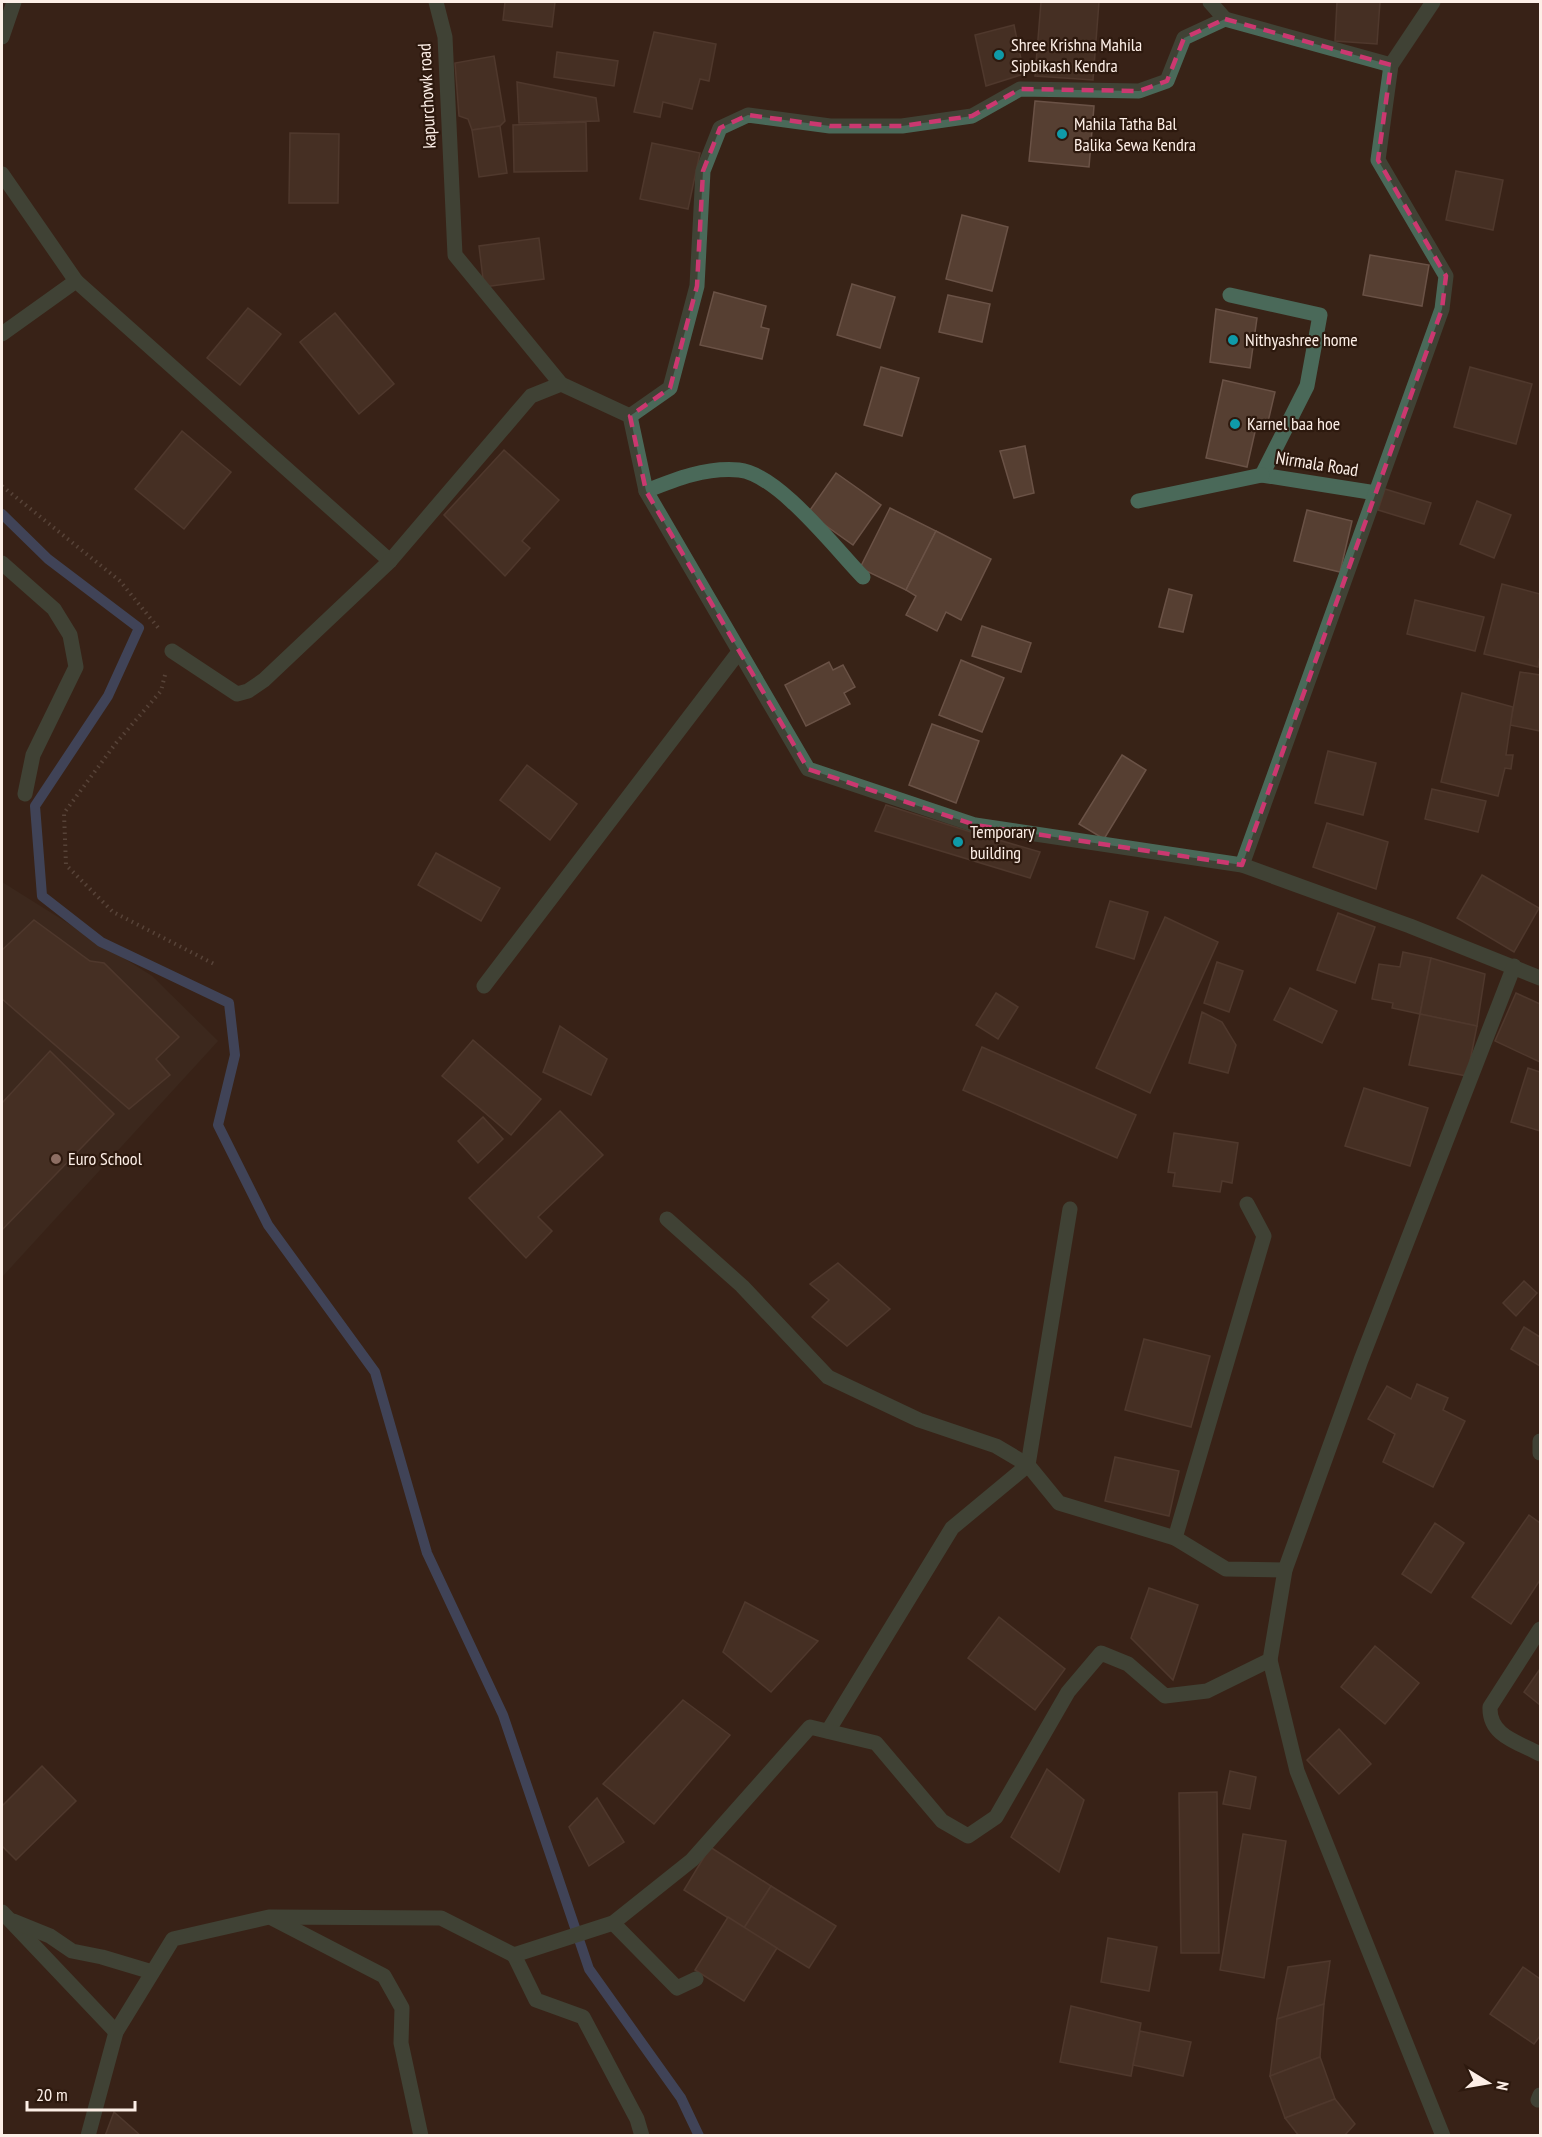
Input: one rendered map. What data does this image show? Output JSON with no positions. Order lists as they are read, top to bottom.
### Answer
{
  "streets": {
    "street": ["kapurchowk road", "Nirmala Road"]
  },
  "places": [
    "Shree Krishna Mahila Sipbikash Kendra",
    "Mahila Tatha Bal Balika Sewa Kendra",
    "Nithyashree home",
    "Karnel baa hoe",
    "Temporary building",
    "Euro School"
  ],
  "scale_bar": "20 m",
  "north": "right"
}
